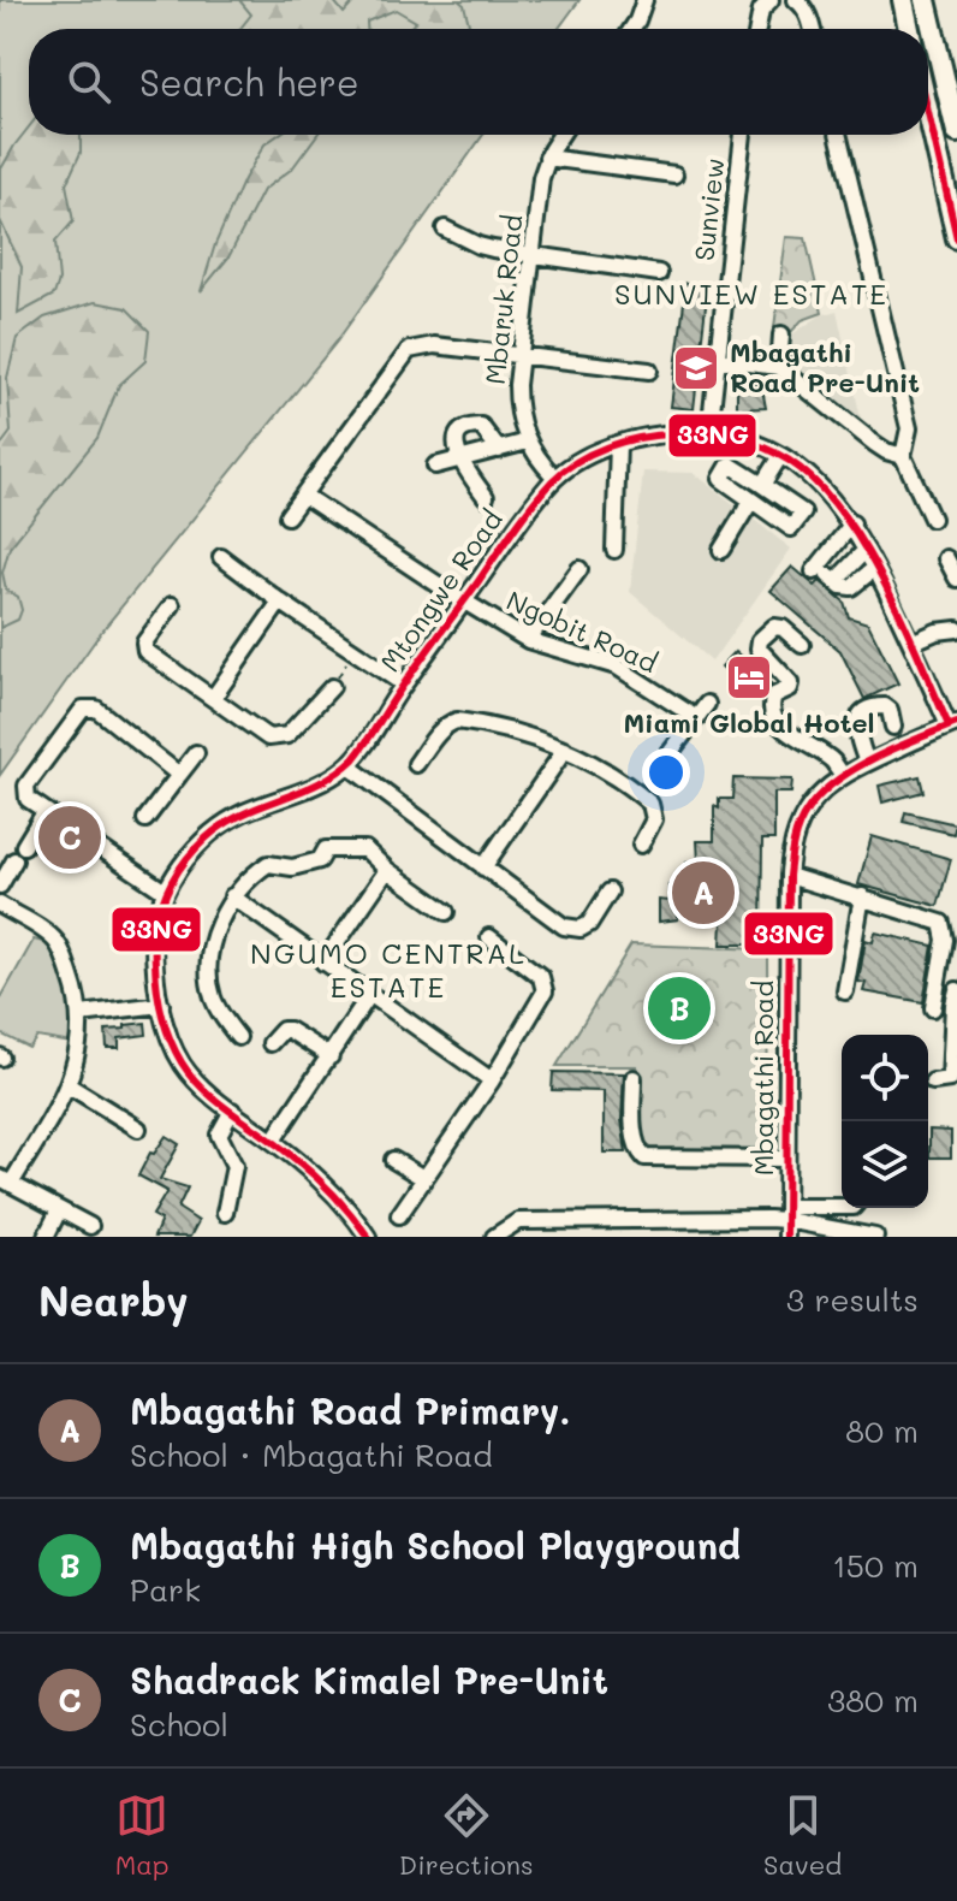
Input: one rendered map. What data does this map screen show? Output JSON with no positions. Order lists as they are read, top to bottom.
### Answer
{
  "streets": {
    "street": [
      "Sunview",
      "Mbaruk Road",
      "Mtongwe Road",
      "Ngobit Road",
      "Mbagathi Road"
    ]
  },
  "crossings": [
    ["Sunview", "Mtongwe Road"],
    ["Mbaruk Road", "Mtongwe Road"],
    ["Mtongwe Road", "Ngobit Road"],
    ["Mtongwe Road", "Mbagathi Road"]
  ],
  "districts": ["SUNVIEW ESTATE", "NGUMO CENTRAL ESTATE"],
  "places": {
    "school or university": ["Mbagathi Road Pre-Unit"],
    "hotel": ["Miami Global Hotel"]
  },
  "lines": ["transit line 33NG"],
  "page": {
    "search": "Search here",
    "pins": ["C", "A", "B"],
    "heading": ["Nearby", "3 results"],
    "list": [
      {
        "mark": "A",
        "name": "Mbagathi Road Primary.",
        "note": "School · Mbagathi Road",
        "value": "80 m"
      },
      {
        "mark": "B",
        "name": "Mbagathi High School Playground",
        "note": "Park",
        "value": "150 m"
      },
      {
        "mark": "C",
        "name": "Shadrack Kimalel Pre-Unit",
        "note": "School",
        "value": "380 m"
      }
    ],
    "nav": ["Map", "Directions", "Saved"]
  }
}
